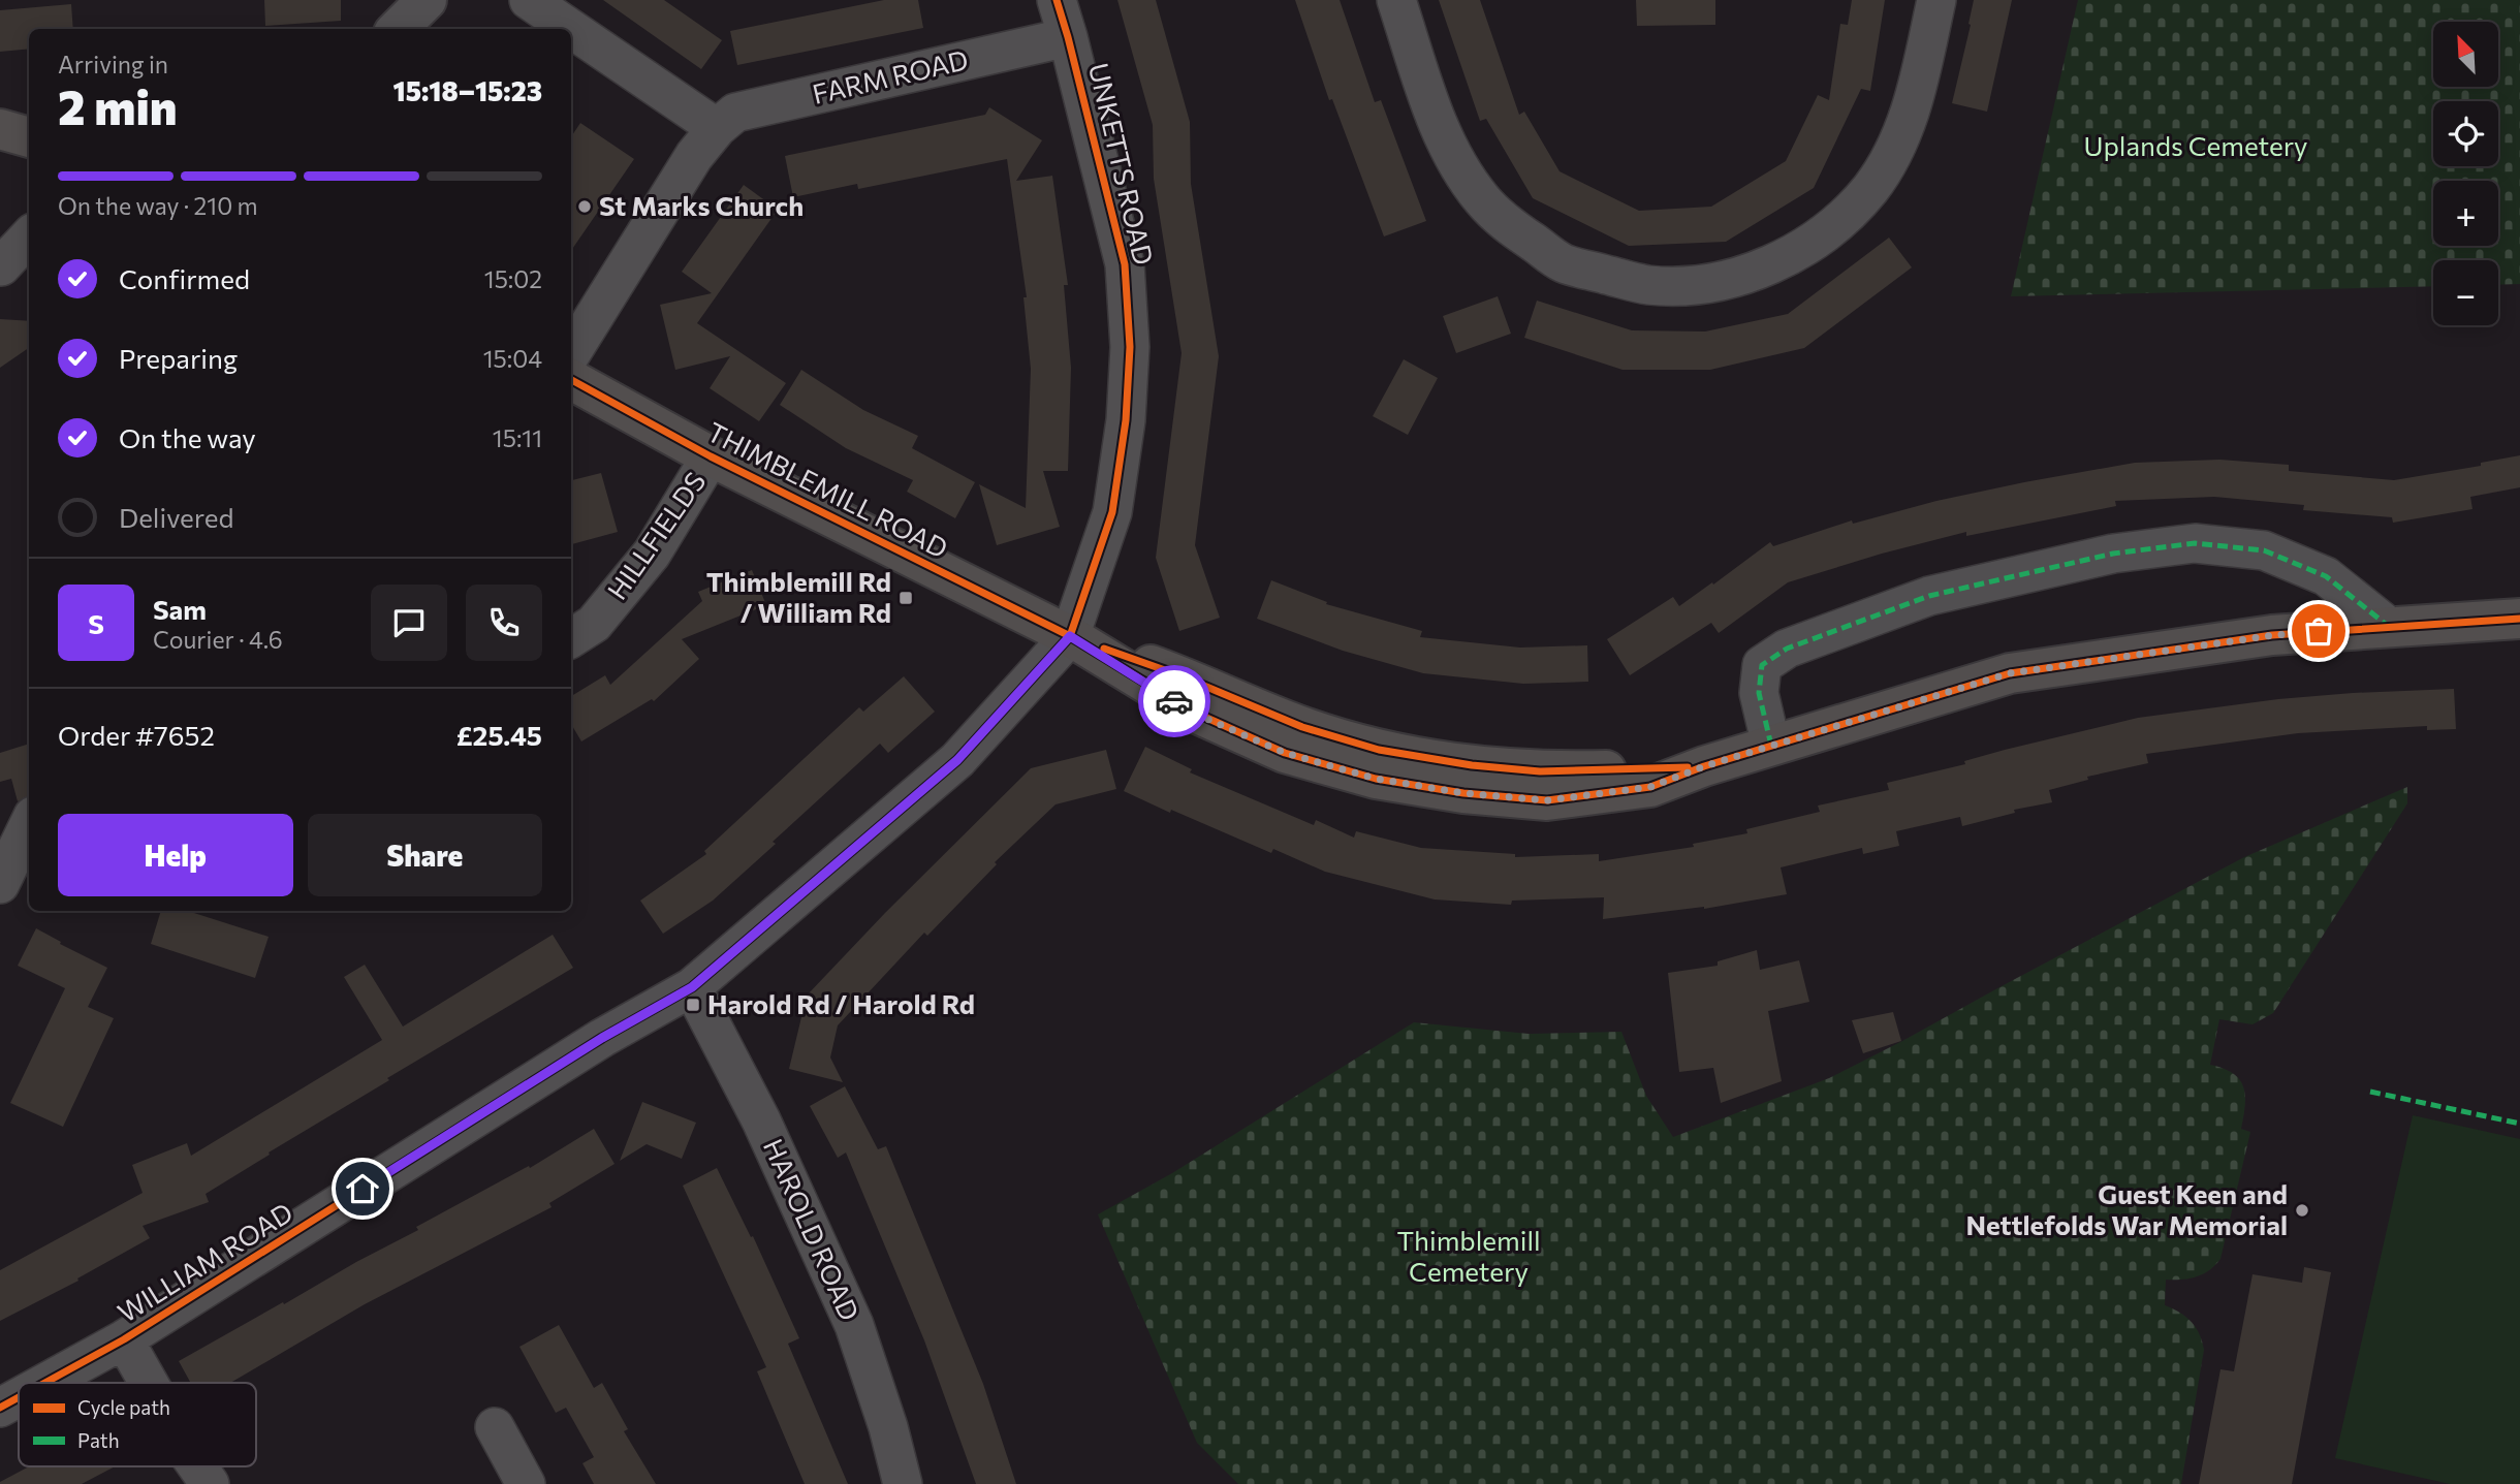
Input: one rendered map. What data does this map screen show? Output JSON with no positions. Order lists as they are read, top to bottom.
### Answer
{
  "streets": {
    "main road": ["THIMBLEMILL ROAD"],
    "street": [
      "FARM ROAD",
      "UNKETTS ROAD",
      "HILLFIELDS",
      "HAROLD ROAD",
      "WILLIAM ROAD"
    ]
  },
  "crossings": [
    ["FARM ROAD", "UNKETTS ROAD"],
    ["UNKETTS ROAD", "THIMBLEMILL ROAD"],
    ["UNKETTS ROAD", "WILLIAM ROAD"],
    ["THIMBLEMILL ROAD", "HILLFIELDS"],
    ["THIMBLEMILL ROAD", "WILLIAM ROAD"],
    ["HAROLD ROAD", "WILLIAM ROAD"]
  ],
  "parks": ["Uplands Cemetery", "Thimblemill Cemetery"],
  "places": {
    "other": ["St Marks Church", "Guest Keen and Nettlefolds War Memorial"],
    "transit": ["Thimblemill Rd / William Rd", "Harold Rd / Harold Rd"]
  },
  "legend": ["Cycle path", "Path"],
  "north": "top left",
  "page": {
    "map_buttons": ["+", "−"],
    "heading": ["2 min", "Arriving in", "15:18–15:23"],
    "panel": [
      "Sam",
      "Courier · 4.6",
      "Order #7652",
      "£25.45"
    ],
    "bar": "On the way · 210 m",
    "list": [
      ["Confirmed", "15:02"],
      ["Preparing", "15:04"],
      ["On the way", "15:11"],
      "Delivered"
    ],
    "round": "S",
    "buttons": ["Help", "Share"]
  }
}
